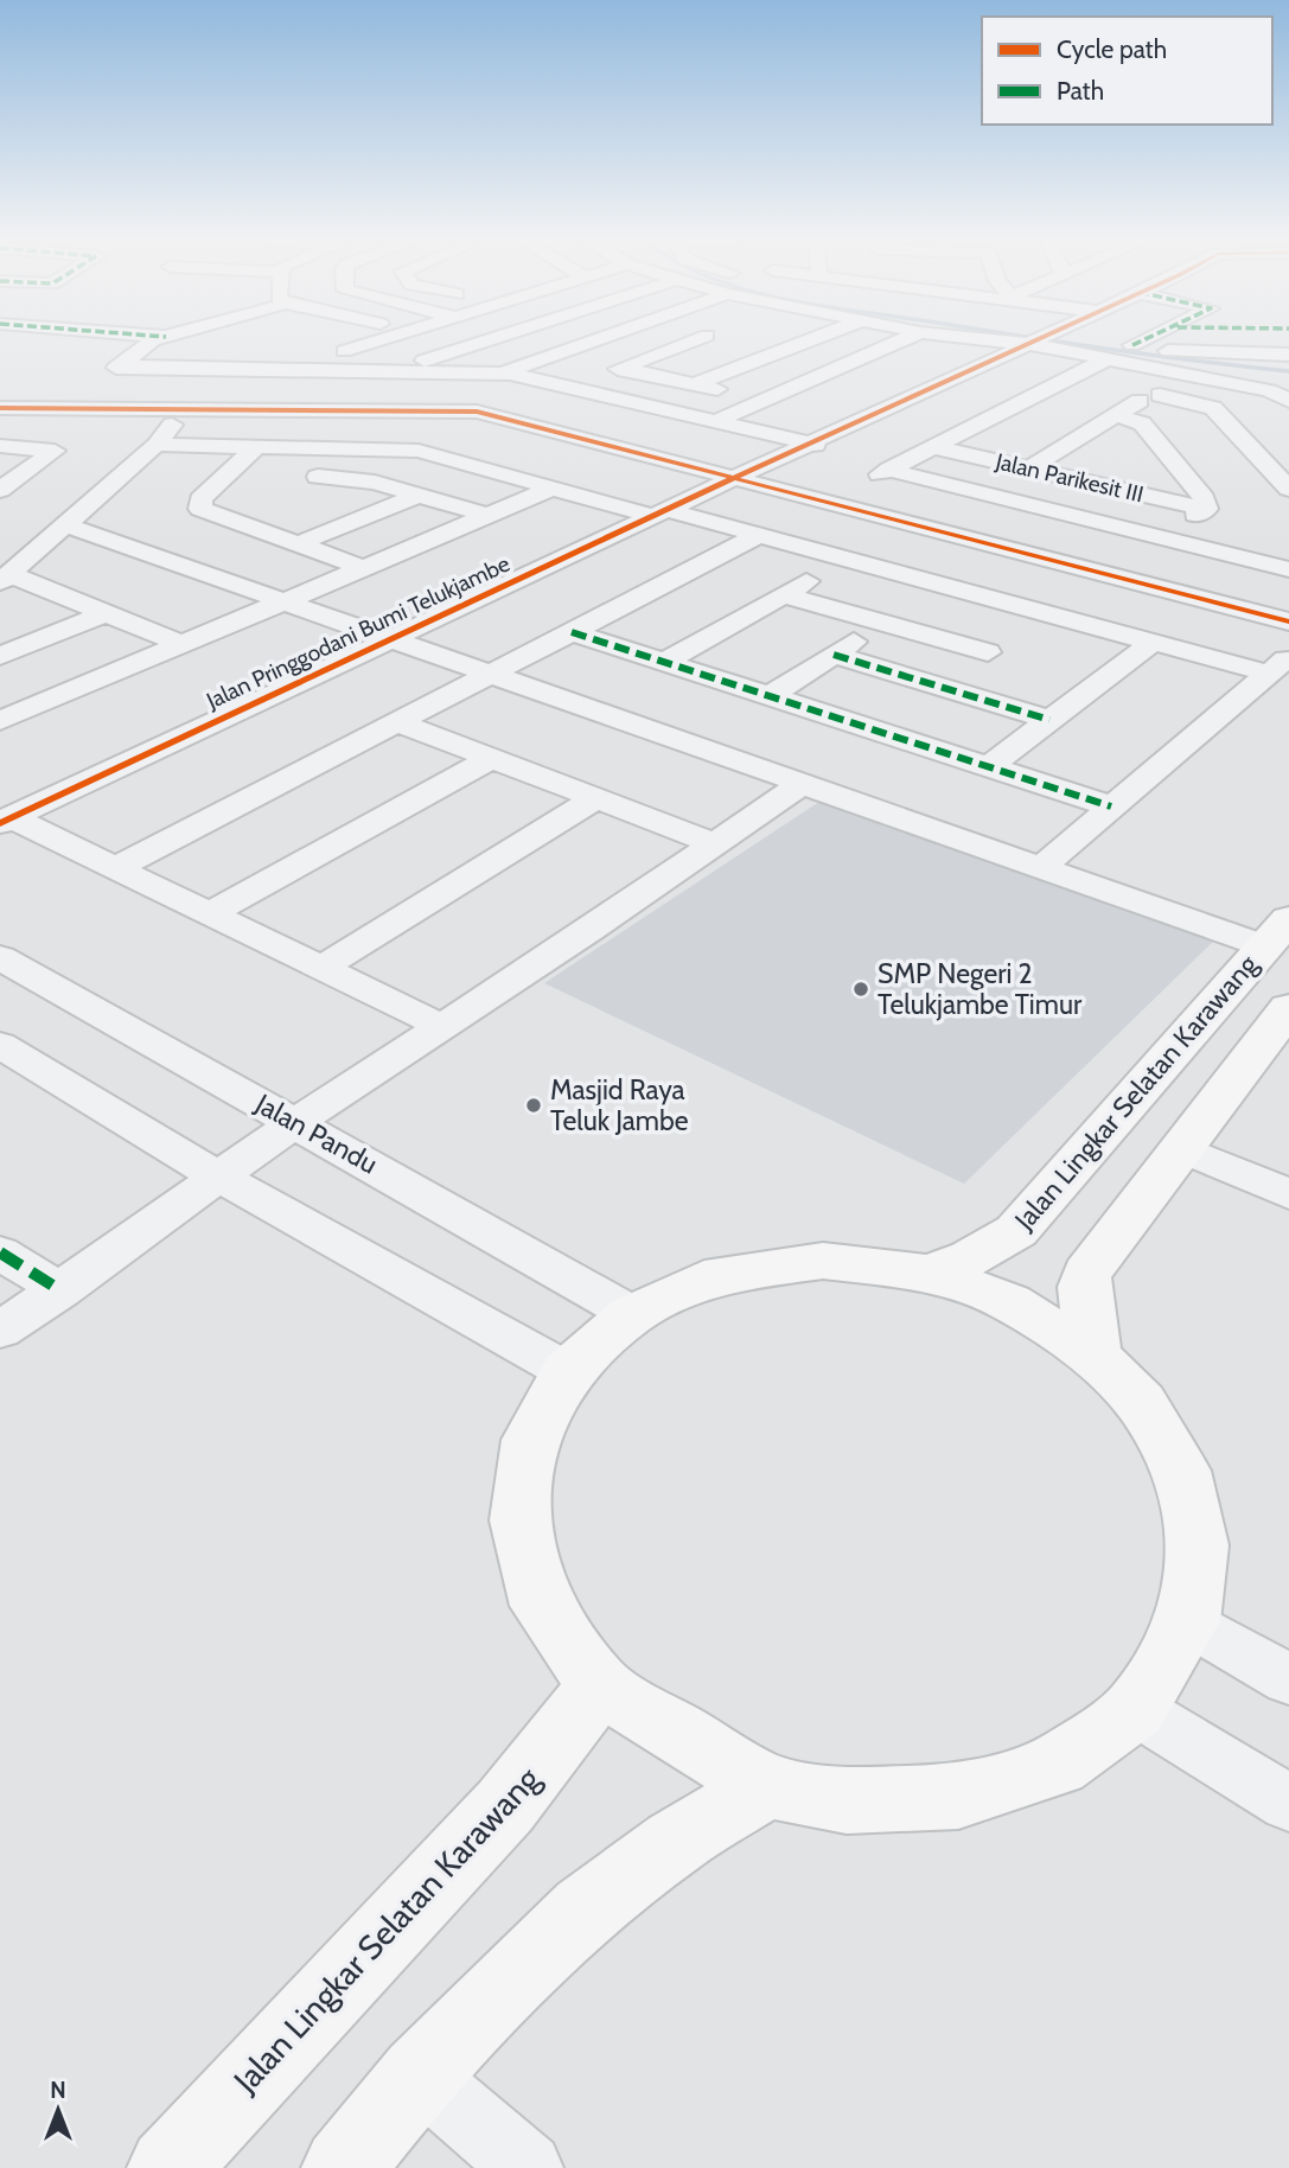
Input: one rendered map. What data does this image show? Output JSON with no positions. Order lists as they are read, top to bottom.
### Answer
{
  "streets": {
    "main road": ["Jalan Lingkar Selatan Karawang"],
    "street": ["Jalan Parikesit III", "Jalan Pringgodani Bumi Telukjambe", "Jalan Pandu"]
  },
  "places": ["SMP Negeri 2 Telukjambe Timur", "Masjid Raya Teluk Jambe"],
  "legend": ["Cycle path", "Path"],
  "north": "top"
}
